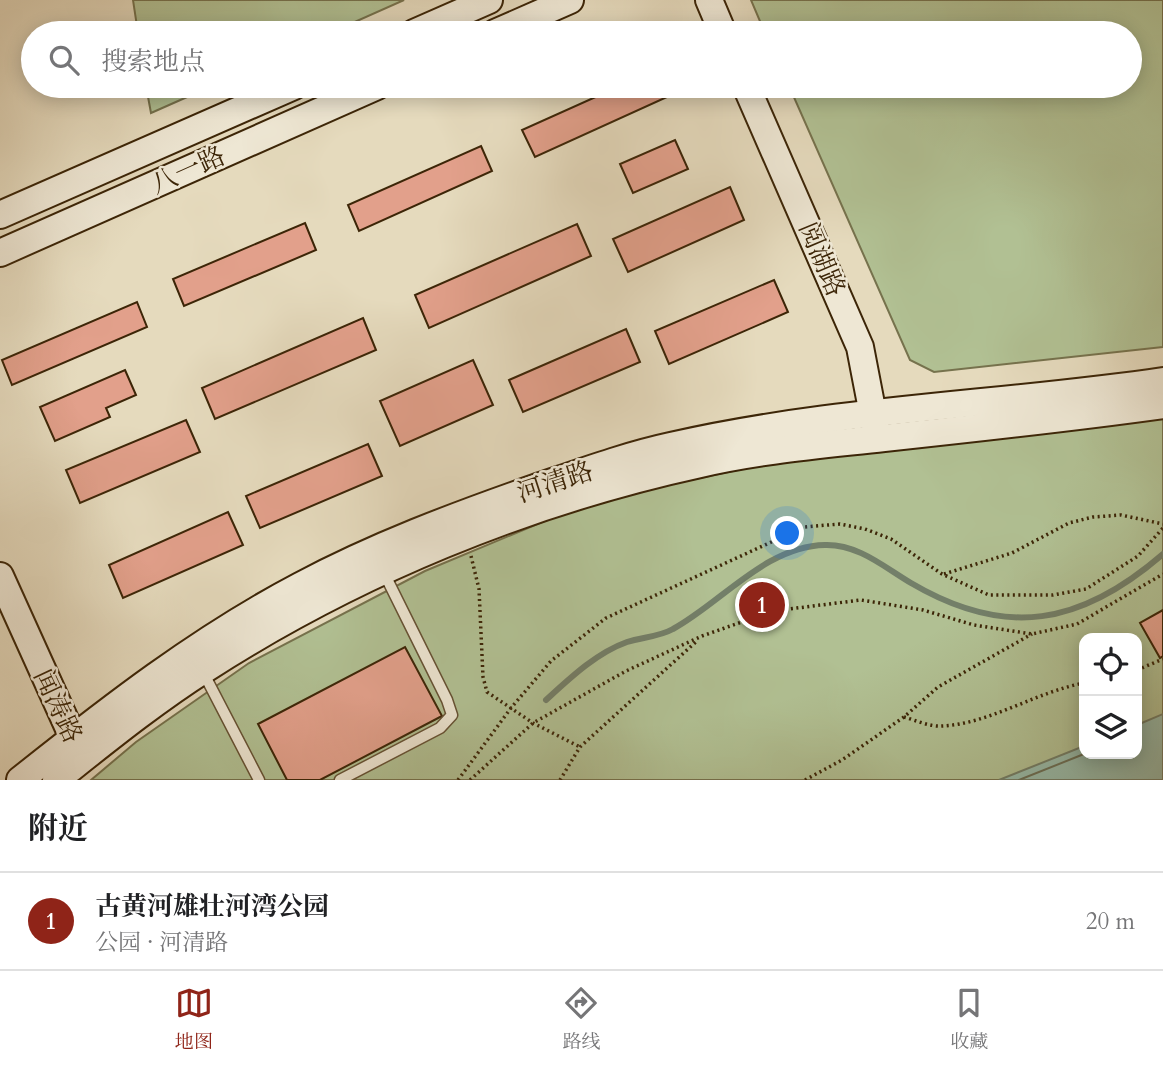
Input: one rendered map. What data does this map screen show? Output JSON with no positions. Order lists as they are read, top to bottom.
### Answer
{
  "streets": {
    "street": [
      "八一路",
      "阅湖路",
      "河清路",
      "闻涛路"
    ]
  },
  "crossings": [
    ["阅湖路", "河清路"],
    ["河清路", "闻涛路"]
  ],
  "page": {
    "search": "搜索地点",
    "pins": "1",
    "heading": "附近",
    "list": [
      {
        "mark": "1",
        "name": "古黄河雄壮河湾公园",
        "note": "公园 · 河清路",
        "value": "20 m"
      }
    ],
    "nav": ["地图", "路线", "收藏"]
  }
}
